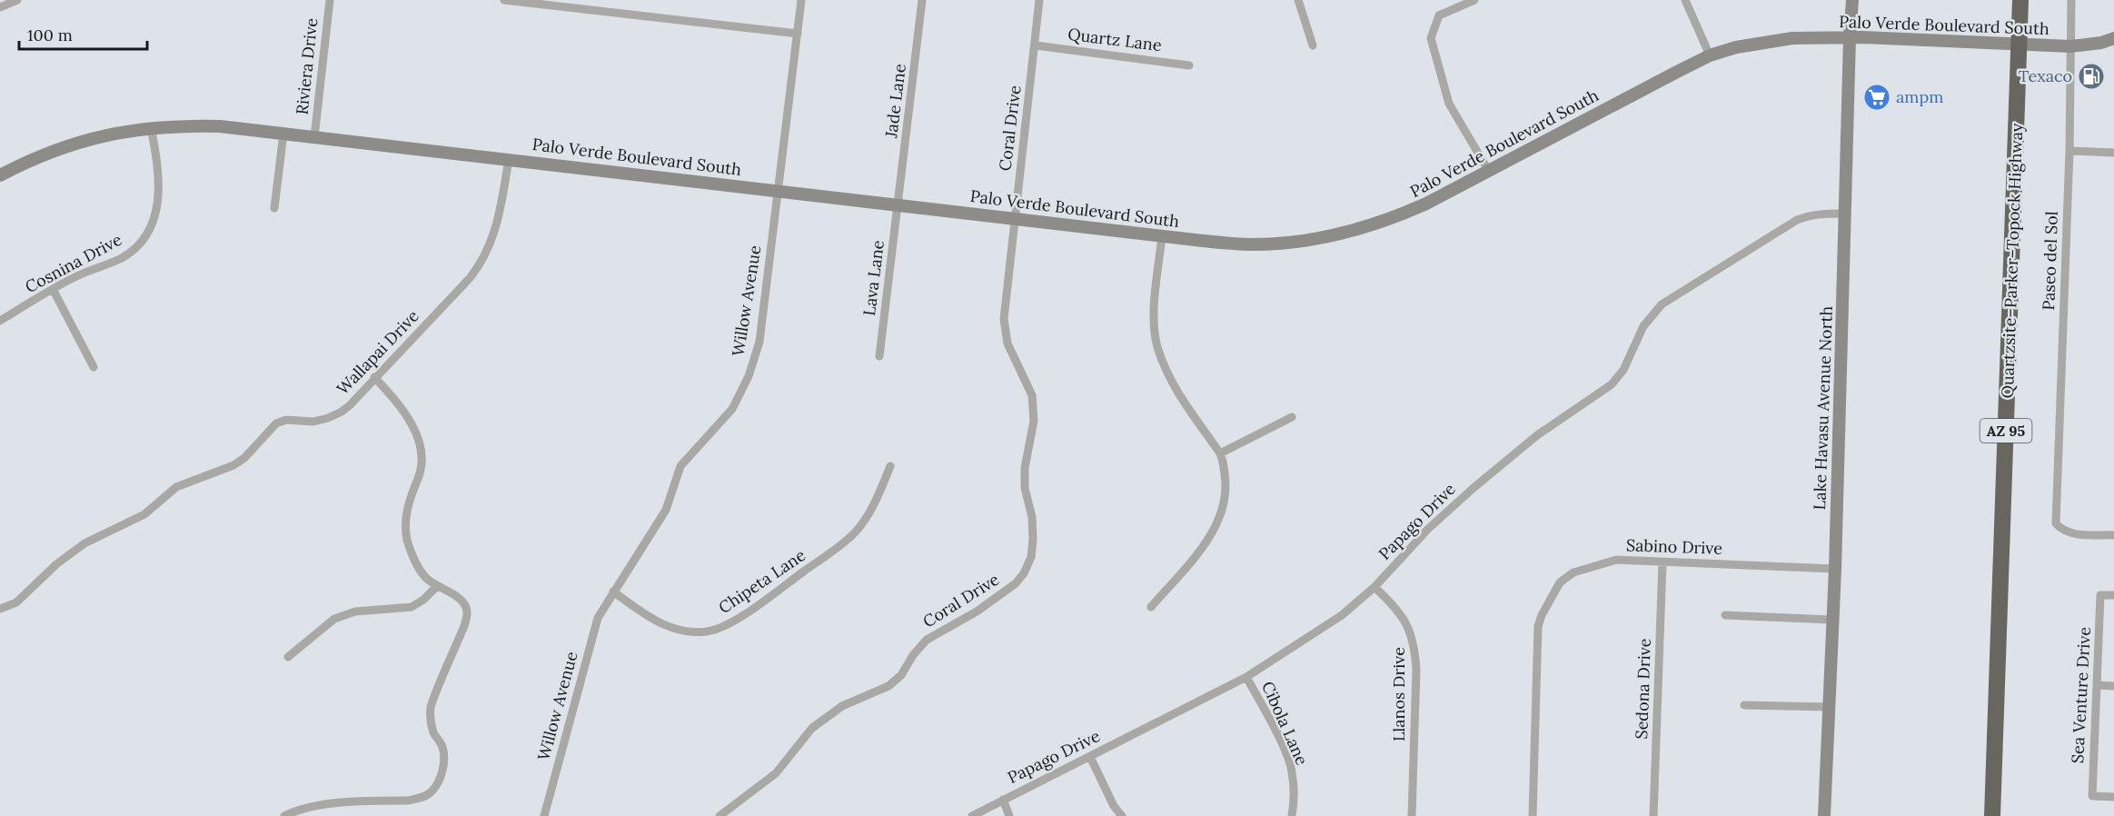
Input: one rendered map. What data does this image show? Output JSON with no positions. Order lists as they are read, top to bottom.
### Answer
{
  "streets": {
    "highway": ["Quartzsite–Parker–Topock Highway", "AZ 95"],
    "main road": ["Palo Verde Boulevard South", "Lake Havasu Avenue North"],
    "street": [
      "Quartz Lane",
      "Riviera Drive",
      "Jade Lane",
      "Coral Drive",
      "Paseo del Sol",
      "Cosnina Drive",
      "Lava Lane",
      "Willow Avenue",
      "Wallapai Drive",
      "Papago Drive",
      "Sabino Drive",
      "Chipeta Lane",
      "Sedona Drive",
      "Llanos Drive",
      "Sea Venture Drive",
      "Cibola Lane"
    ]
  },
  "crossings": [
    ["Palo Verde Boulevard South", "Riviera Drive"],
    ["Palo Verde Boulevard South", "Jade Lane"],
    ["Palo Verde Boulevard South", "Coral Drive"],
    ["Palo Verde Boulevard South", "Quartzsite–Parker–Topock Highway"],
    ["Palo Verde Boulevard South", "Paseo del Sol"],
    ["Palo Verde Boulevard South", "Cosnina Drive"],
    ["Palo Verde Boulevard South", "Lava Lane"],
    ["Palo Verde Boulevard South", "Willow Avenue"],
    ["Palo Verde Boulevard South", "Wallapai Drive"],
    ["Palo Verde Boulevard South", "Lake Havasu Avenue North"],
    ["Quartz Lane", "Coral Drive"],
    ["Jade Lane", "Lava Lane"],
    ["Willow Avenue", "Chipeta Lane"],
    ["Lake Havasu Avenue North", "Papago Drive"],
    ["Lake Havasu Avenue North", "Sabino Drive"],
    ["Papago Drive", "Llanos Drive"],
    ["Papago Drive", "Cibola Lane"],
    ["Sabino Drive", "Sedona Drive"]
  ],
  "places": {
    "fuel station": ["Texaco"],
    "supermarket": ["ampm"]
  },
  "scale_bar": "100 m"
}
